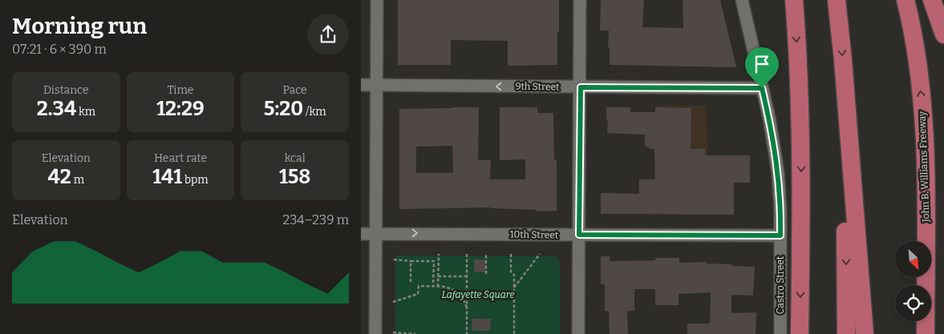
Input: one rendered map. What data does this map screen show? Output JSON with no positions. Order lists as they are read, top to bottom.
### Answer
{
  "streets": {
    "highway": ["John B. Williams Freeway"],
    "street": ["9th Street", "10th Street", "Castro Street"]
  },
  "crossings": [
    ["9th Street", "Castro Street"],
    ["10th Street", "Castro Street"]
  ],
  "one_way": ["9th Street", "10th Street"],
  "parks": ["Lafayette Square"],
  "north": "bottom right",
  "page": {
    "heading": ["Morning run", "07:21 · 6 × 390 m"],
    "stats": [
      ["Distance", "2.34 km"],
      ["Time", "12:29"],
      ["Pace", "5:20 /km"],
      ["Elevation", "42 m"],
      ["Heart rate", "141 bpm"],
      ["kcal", "158"]
    ],
    "chart": ["Elevation", "234–239 m"]
  }
}
